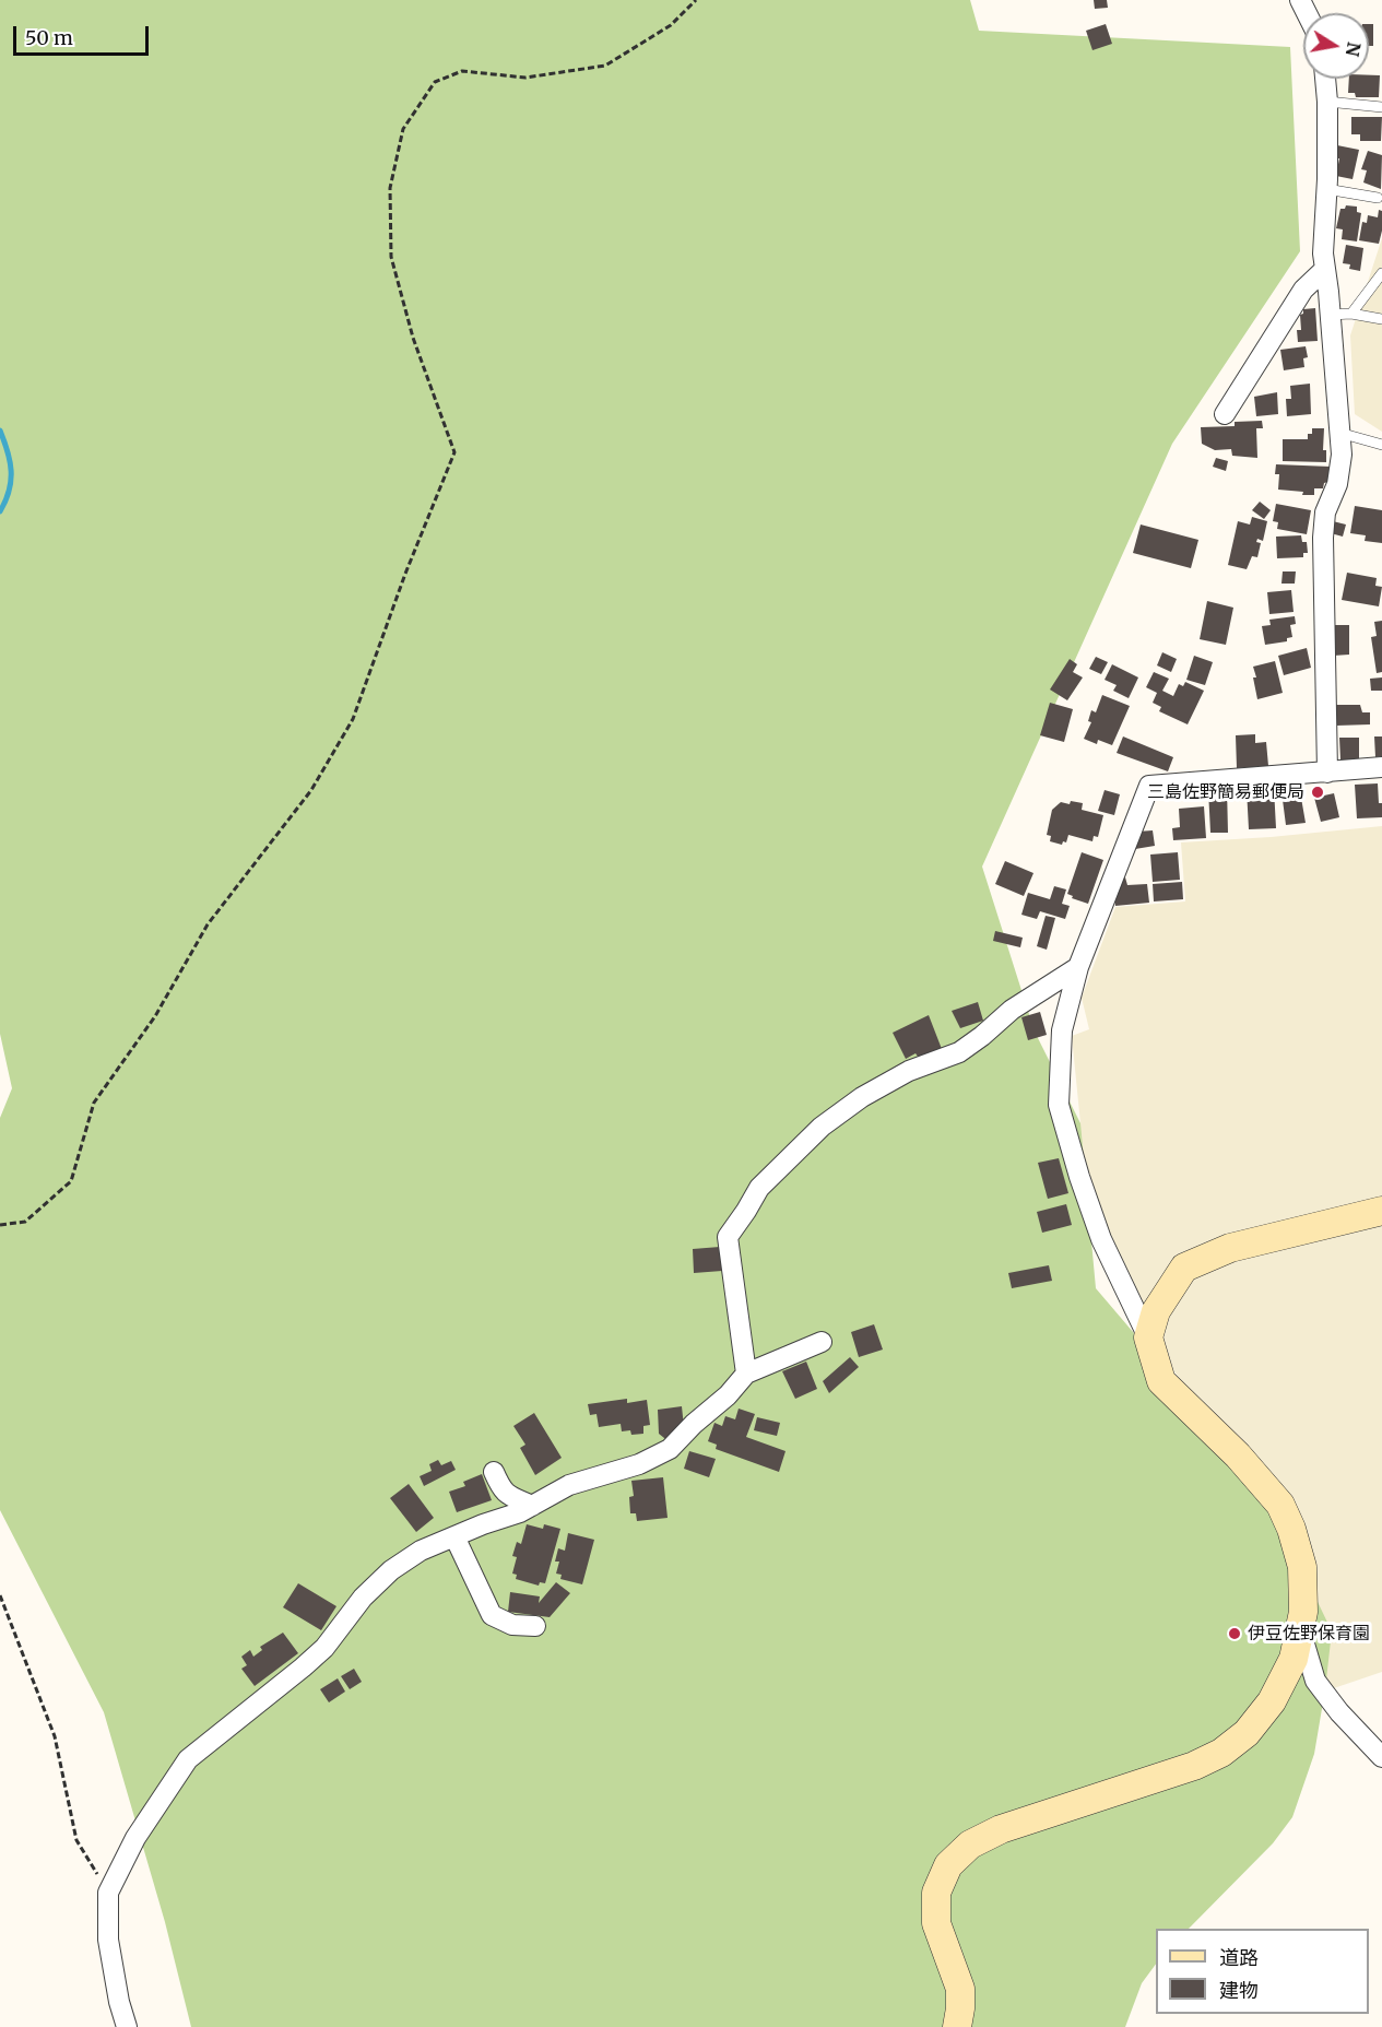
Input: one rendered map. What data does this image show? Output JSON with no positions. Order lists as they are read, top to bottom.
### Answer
{
  "places": ["三島佐野簡易郵便局", "伊豆佐野保育園"],
  "legend": ["道路", "建物"],
  "scale_bar": "50 m",
  "north": "right"
}
